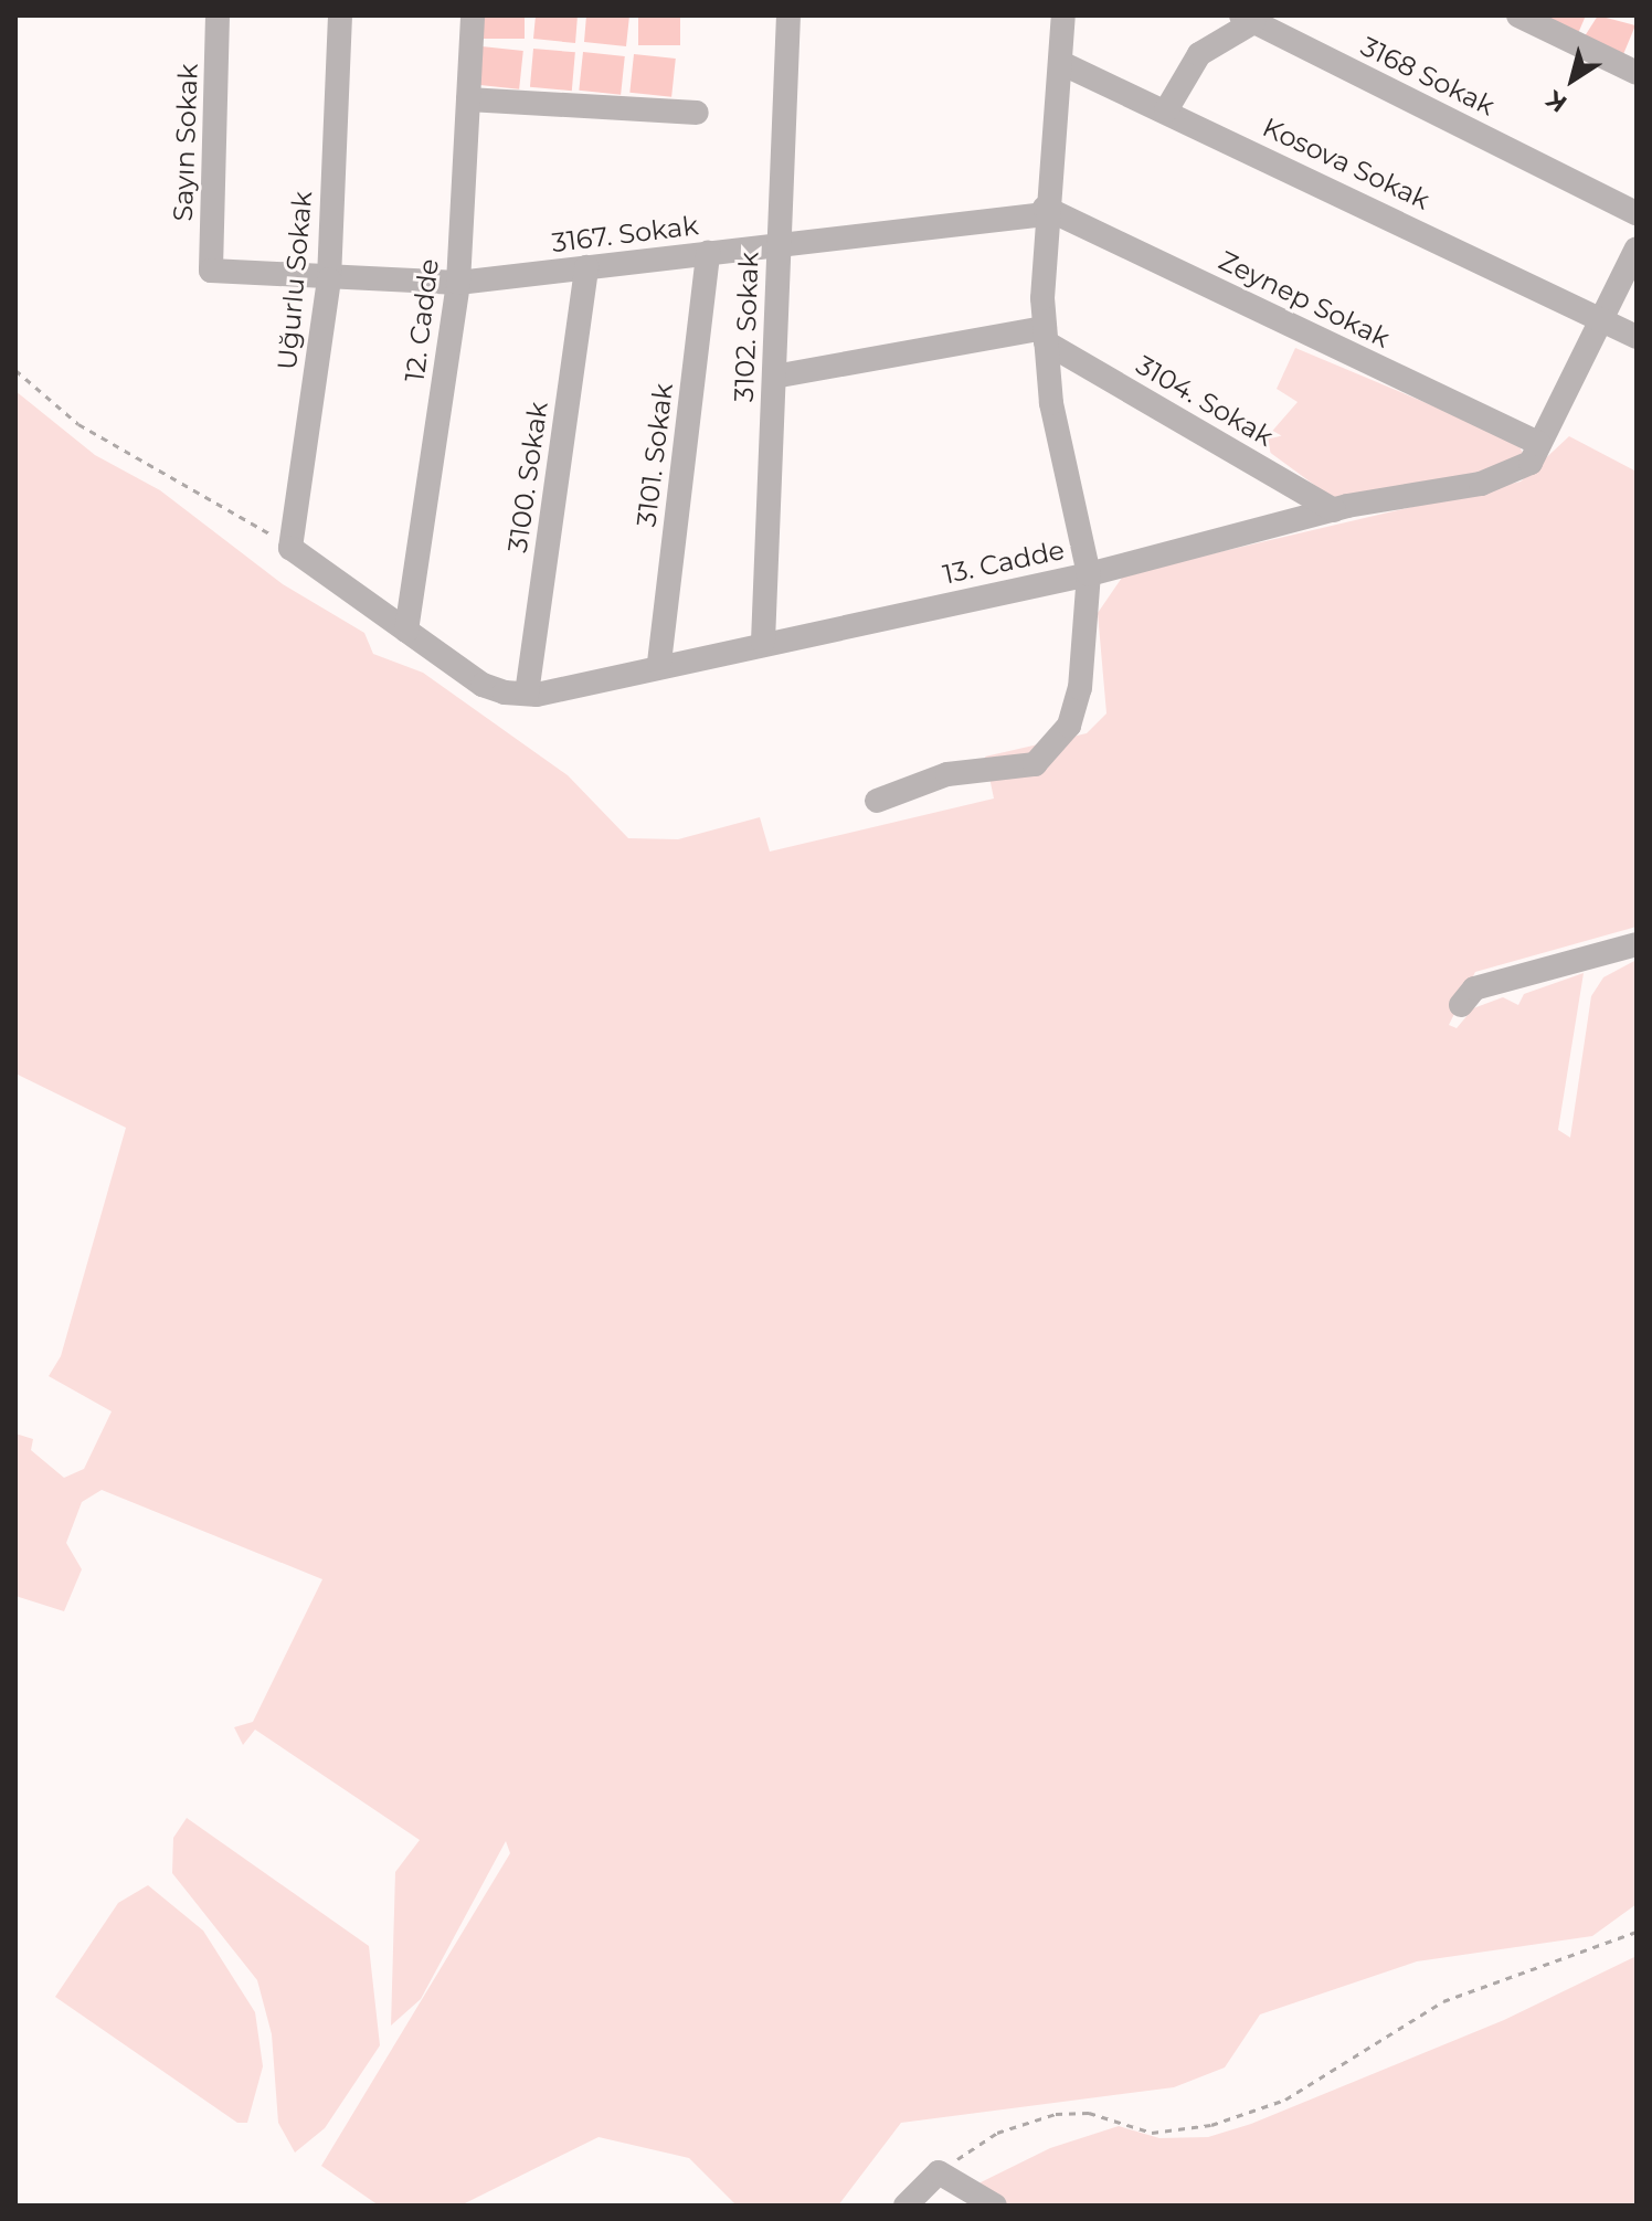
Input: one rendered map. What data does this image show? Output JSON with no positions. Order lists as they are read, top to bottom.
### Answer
{
  "streets": {
    "street": [
      "3168 Sokak",
      "Sayın Sokak",
      "Kosova Sokak",
      "3167. Sokak",
      "Uğurlu Sokak",
      "Zeynep Sokak",
      "12. Cadde",
      "3102. Sokak",
      "3104. Sokak",
      "3101. Sokak",
      "3100. Sokak",
      "13. Cadde"
    ]
  },
  "crossings": [
    ["Sayın Sokak", "3167. Sokak"],
    ["Kosova Sokak", "13. Cadde"],
    ["3167. Sokak", "Uğurlu Sokak"],
    ["3167. Sokak", "Zeynep Sokak"],
    ["3167. Sokak", "12. Cadde"],
    ["3167. Sokak", "3102. Sokak"],
    ["3167. Sokak", "3101. Sokak"],
    ["3167. Sokak", "3100. Sokak"],
    ["Uğurlu Sokak", "13. Cadde"],
    ["Zeynep Sokak", "13. Cadde"],
    ["12. Cadde", "13. Cadde"],
    ["3102. Sokak", "13. Cadde"],
    ["3104. Sokak", "13. Cadde"],
    ["3101. Sokak", "13. Cadde"],
    ["3100. Sokak", "13. Cadde"]
  ],
  "north": "bottom left"
}
